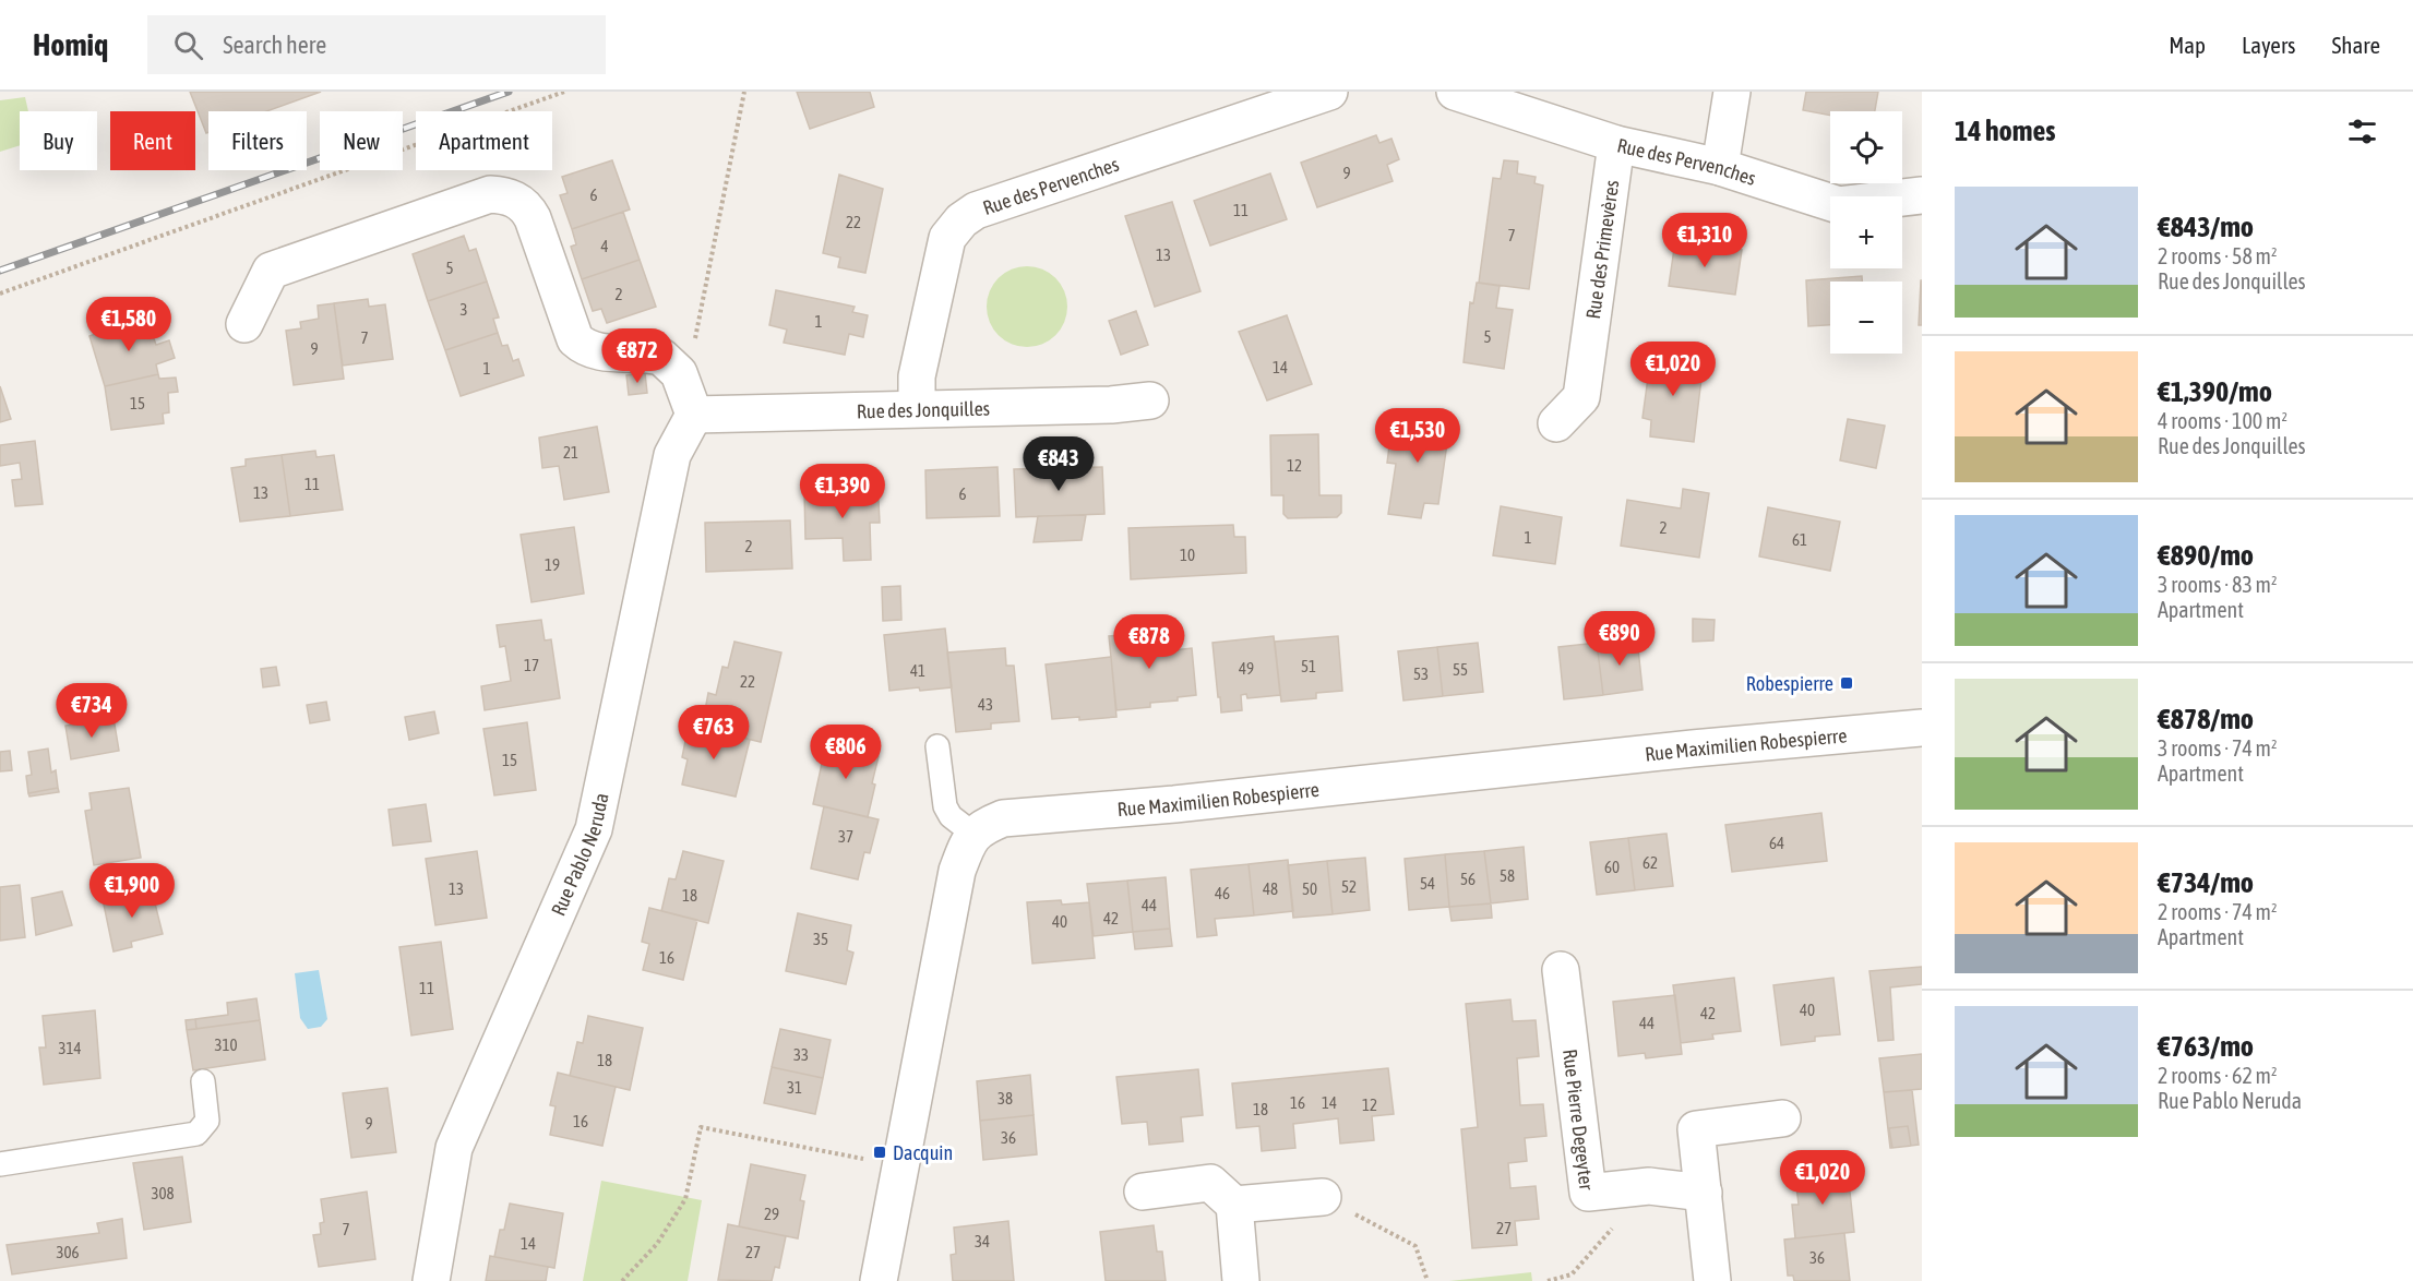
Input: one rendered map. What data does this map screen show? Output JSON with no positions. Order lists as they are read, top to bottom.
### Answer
{
  "streets": {
    "street": [
      "Rue des Pervenches",
      "Rue des Primevères",
      "Rue des Jonquilles",
      "Rue Maximilien Robespierre",
      "Rue Pablo Neruda",
      "Rue Pierre Degeyter"
    ]
  },
  "crossings": [
    ["Rue des Pervenches", "Rue des Primevères"],
    ["Rue des Pervenches", "Rue des Jonquilles"],
    ["Rue des Jonquilles", "Rue Pablo Neruda"]
  ],
  "places": {
    "transit": ["Robespierre", "Dacquin"]
  },
  "house_numbers": [
    "9",
    "6",
    "11",
    "22",
    "7",
    "4",
    "13",
    "5",
    "2",
    "3",
    "1",
    "5",
    "7",
    "9",
    "14",
    "1",
    "15",
    "21",
    "12",
    "11",
    "13",
    "6",
    "2",
    "1",
    "61",
    "2",
    "10",
    "19",
    "17",
    "51",
    "49",
    "55",
    "41",
    "53",
    "22",
    "43",
    "15",
    "37",
    "64",
    "62",
    "60",
    "58",
    "56",
    "54",
    "52",
    "13",
    "48",
    "50",
    "46",
    "18",
    "44",
    "42",
    "40",
    "35",
    "16",
    "11",
    "40",
    "42",
    "44",
    "310",
    "314",
    "33",
    "18",
    "31",
    "38",
    "16",
    "14",
    "12",
    "18",
    "16",
    "9",
    "36",
    "308",
    "29",
    "27",
    "7",
    "34",
    "14",
    "306",
    "27",
    "36"
  ],
  "page": {
    "header": "Homiq",
    "search": "Search here",
    "nav": ["Map", "Layers", "Share"],
    "heading": "14 homes",
    "map_buttons": ["+", "−"],
    "chip": [
      "Buy",
      "Rent",
      "Filters",
      "New",
      "Apartment"
    ],
    "list": [
      {
        "name": "€843/mo",
        "note": "2 rooms · 58 m² · Rue des Jonquilles"
      },
      {
        "name": "€1,390/mo",
        "note": "4 rooms · 100 m² · Rue des Jonquilles"
      },
      {
        "name": "€890/mo",
        "note": "3 rooms · 83 m² · Apartment"
      },
      {
        "name": "€878/mo",
        "note": "3 rooms · 74 m² · Apartment"
      },
      {
        "name": "€734/mo",
        "note": "2 rooms · 74 m² · Apartment"
      },
      {
        "name": "€763/mo",
        "note": "2 rooms · 62 m² · Rue Pablo Neruda"
      }
    ],
    "price": [
      "€1,310",
      "€1,580",
      "€872",
      "€1,020",
      "€1,530",
      "€843",
      "€1,390",
      "€890",
      "€878",
      "€734",
      "€763",
      "€806",
      "€1,900",
      "€1,020"
    ]
  }
}
